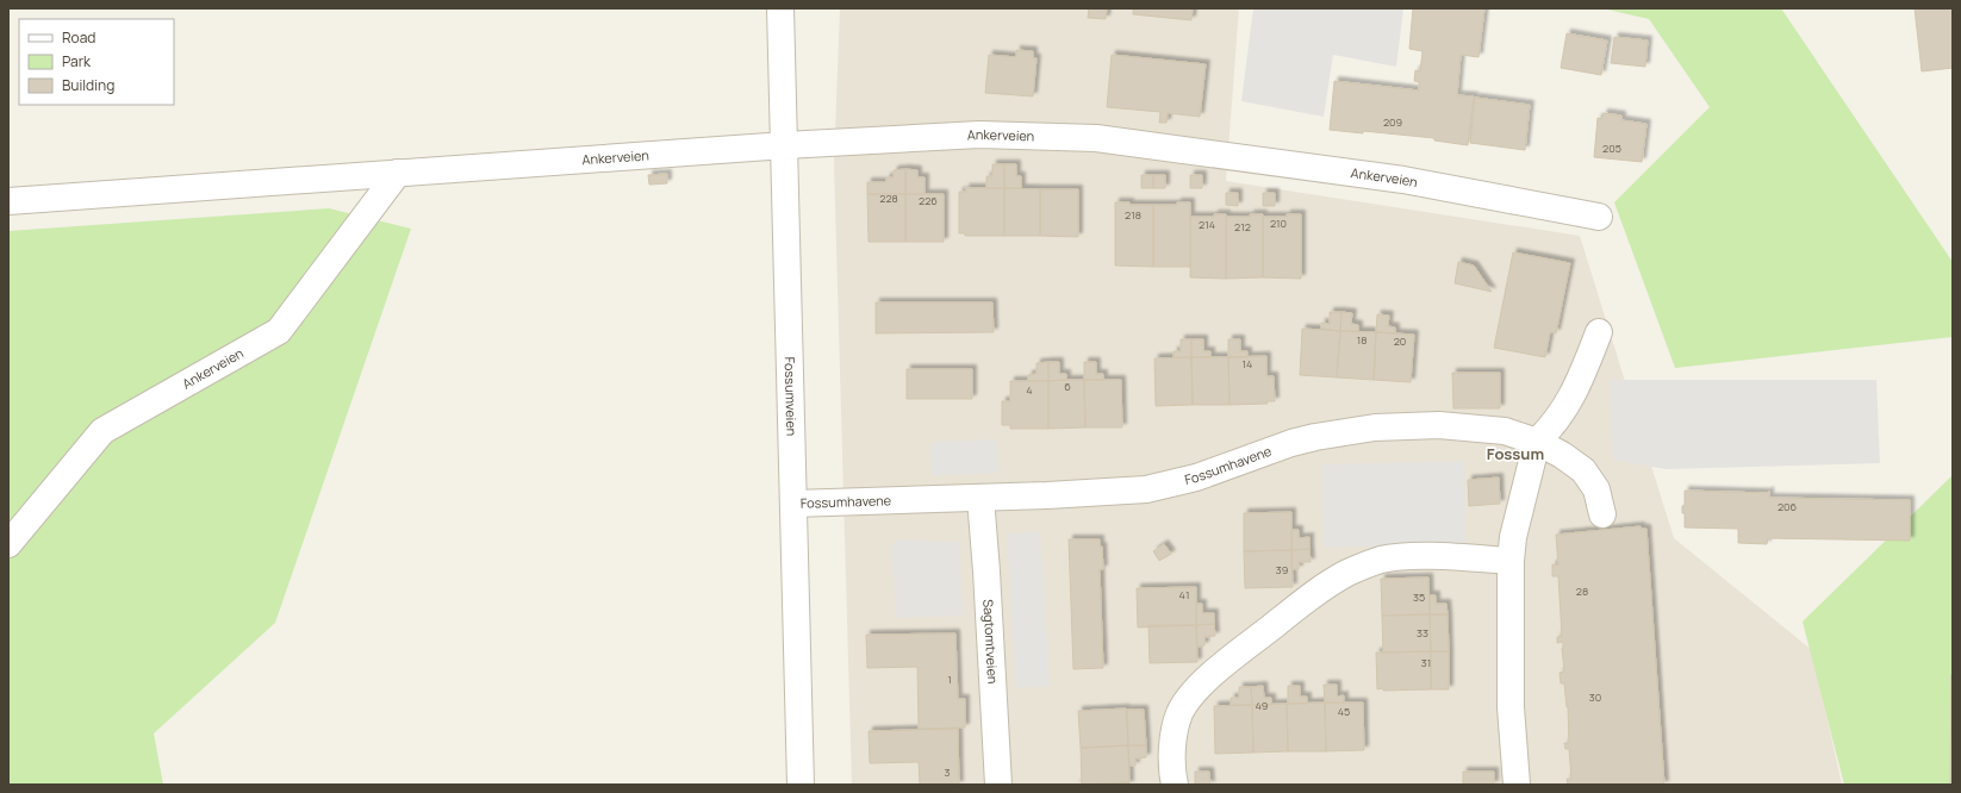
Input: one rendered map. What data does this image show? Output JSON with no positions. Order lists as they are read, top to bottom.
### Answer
{
  "streets": {
    "street": [
      "Ankerveien",
      "Fossumveien",
      "Fossumhavene",
      "Sagtomtveien"
    ]
  },
  "crossings": [
    ["Ankerveien", "Fossumveien"],
    ["Fossumveien", "Fossumhavene"],
    ["Fossumhavene", "Sagtomtveien"]
  ],
  "districts": ["Fossum"],
  "house_numbers": [
    "209",
    "205",
    "228",
    "226",
    "218",
    "210",
    "214",
    "212",
    "18",
    "20",
    "14",
    "6",
    "4",
    "206",
    "39",
    "28",
    "41",
    "35",
    "33",
    "31",
    "1",
    "30",
    "49",
    "45",
    "3"
  ],
  "legend": ["Road", "Park", "Building"]
}
